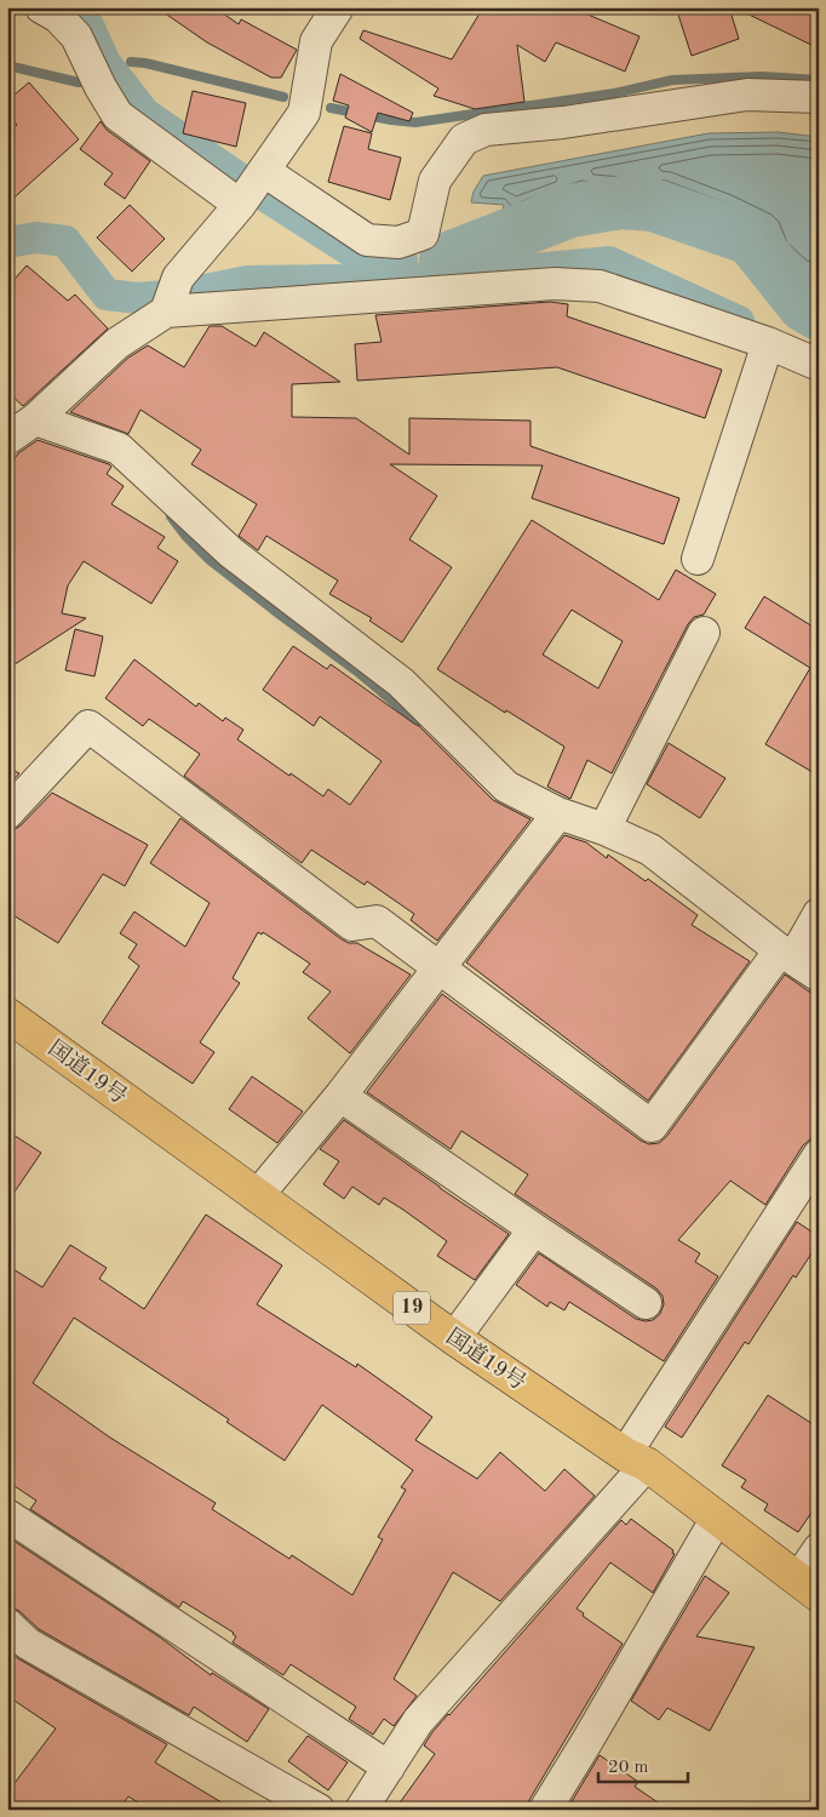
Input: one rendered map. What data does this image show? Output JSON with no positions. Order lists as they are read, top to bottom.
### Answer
{
  "streets": {
    "highway": ["国道19号", "19"]
  },
  "scale_bar": "20 m"
}
